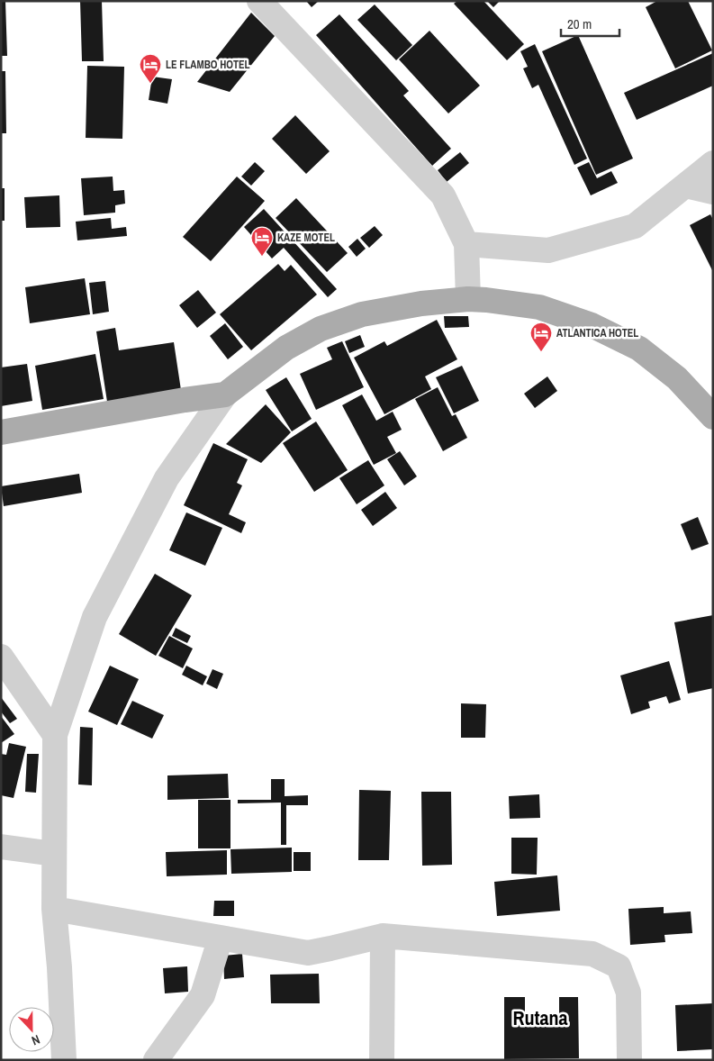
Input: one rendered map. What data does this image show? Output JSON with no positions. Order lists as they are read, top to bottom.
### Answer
{
  "districts": ["Rutana"],
  "places": {
    "hotel": ["LE FLAMBO HOTEL", "KAZE MOTEL", "ATLANTICA HOTEL"]
  },
  "scale_bar": "20 m",
  "north": "bottom"
}
